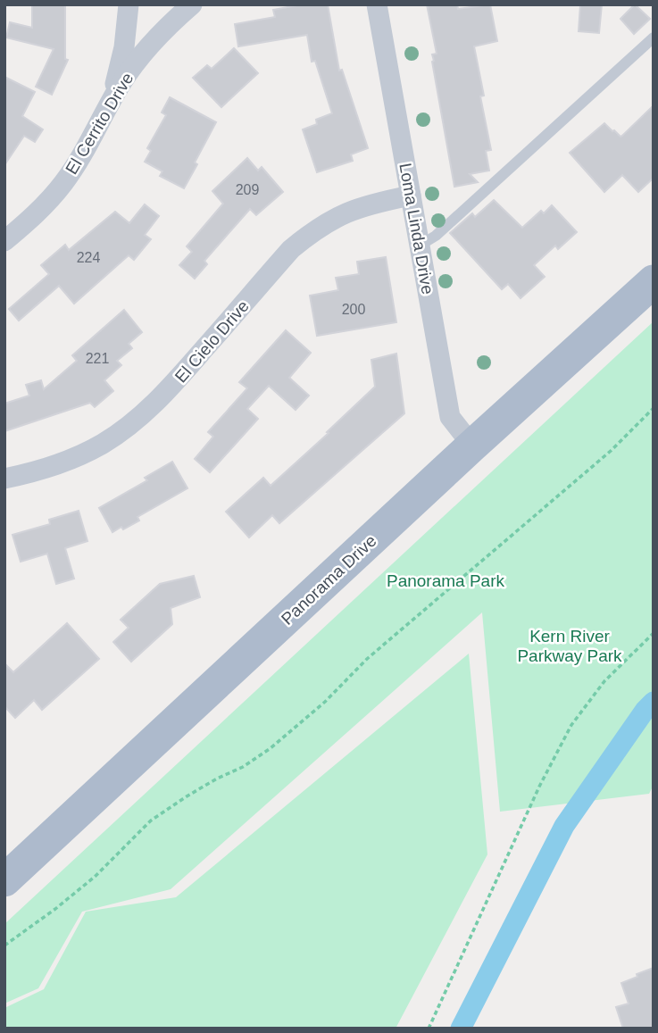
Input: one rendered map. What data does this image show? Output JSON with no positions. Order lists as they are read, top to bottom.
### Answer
{
  "streets": {
    "main road": ["Panorama Drive"],
    "street": ["El Cerrito Drive", "Loma Linda Drive", "El Cielo Drive"]
  },
  "crossings": [
    ["Loma Linda Drive", "El Cielo Drive"],
    ["Loma Linda Drive", "Panorama Drive"]
  ],
  "parks": ["Panorama Park", "Kern River Parkway Park"],
  "house_numbers": [
    "209",
    "224",
    "200",
    "221"
  ]
}
